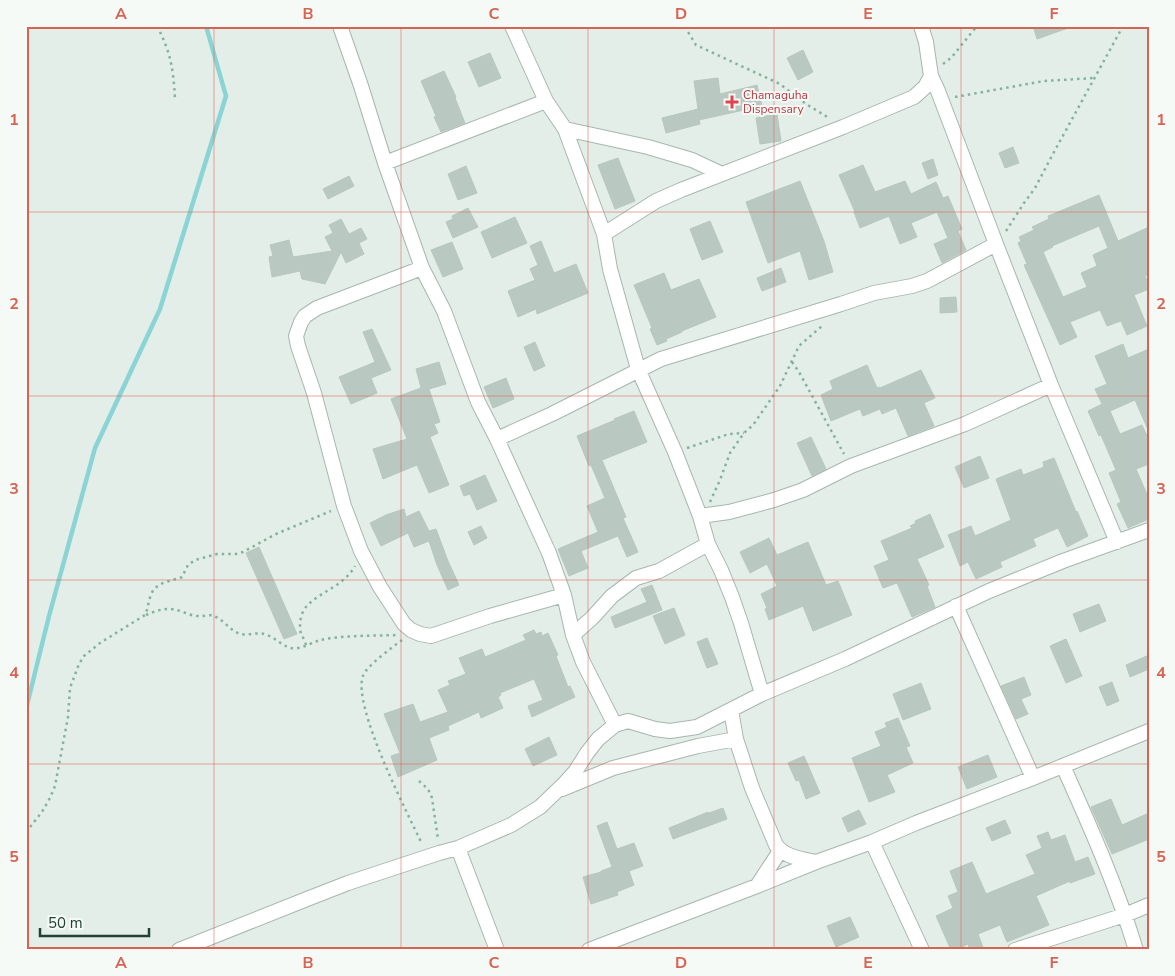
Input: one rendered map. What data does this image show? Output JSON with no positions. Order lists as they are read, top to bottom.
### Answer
{
  "places": {
    "health": ["Chamaguha Dispensary"]
  },
  "scale_bar": "50 m",
  "grid": {
    "columns": [
      "A",
      "B",
      "C",
      "D",
      "E",
      "F"
    ],
    "rows": [
      "1",
      "2",
      "3",
      "4",
      "5"
    ]
  }
}
